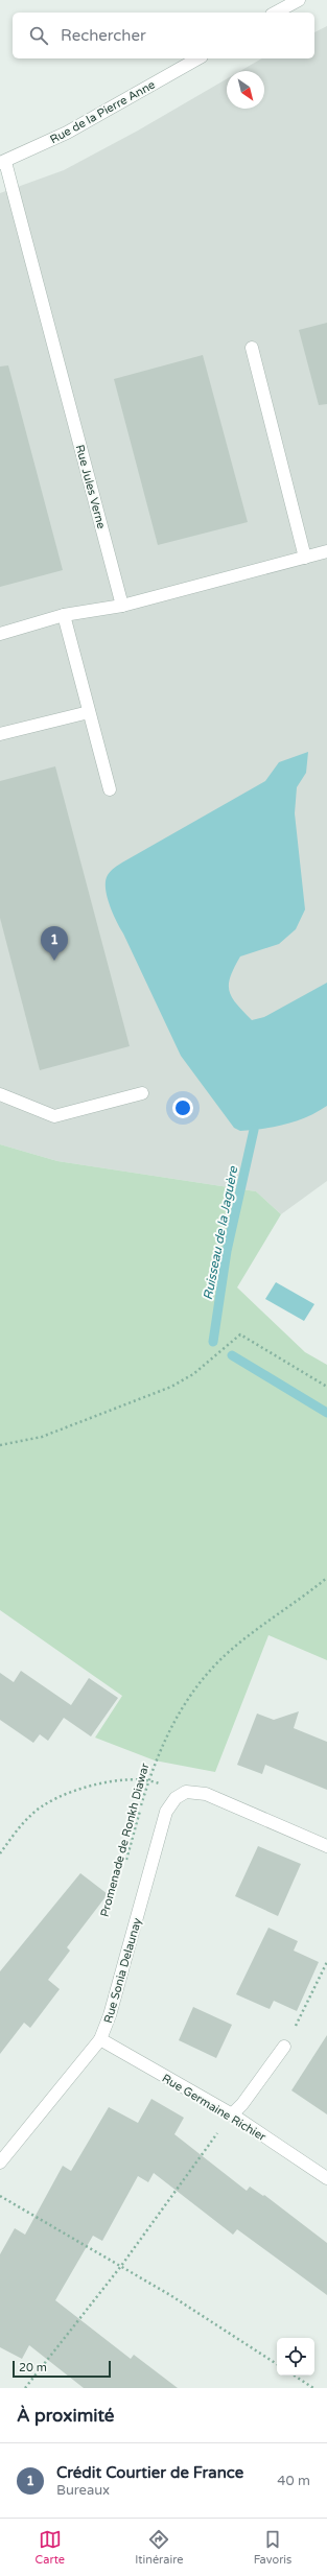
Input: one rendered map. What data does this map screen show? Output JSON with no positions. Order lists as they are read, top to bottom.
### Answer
{
  "streets": {
    "street": [
      "Rue de la Pierre Anne",
      "Rue Jules Verne",
      "Rue Sonia Delaunay",
      "Rue Germaine Richier"
    ],
    "path": ["Promenade de Ronkh Diawar"]
  },
  "crossings": [
    ["Rue de la Pierre Anne", "Rue Jules Verne"],
    ["Rue Sonia Delaunay", "Rue Germaine Richier"]
  ],
  "water": ["Ruisseau de la Jaguère"],
  "scale_bar": "20 m",
  "north": "bottom right",
  "page": {
    "search": "Rechercher",
    "pins": "1",
    "scale": "20 m",
    "heading": "À proximité",
    "list": [
      {
        "mark": "1",
        "name": "Crédit Courtier de France",
        "note": "Bureaux",
        "value": "40 m"
      }
    ],
    "nav": ["Carte", "Itinéraire", "Favoris"]
  }
}
